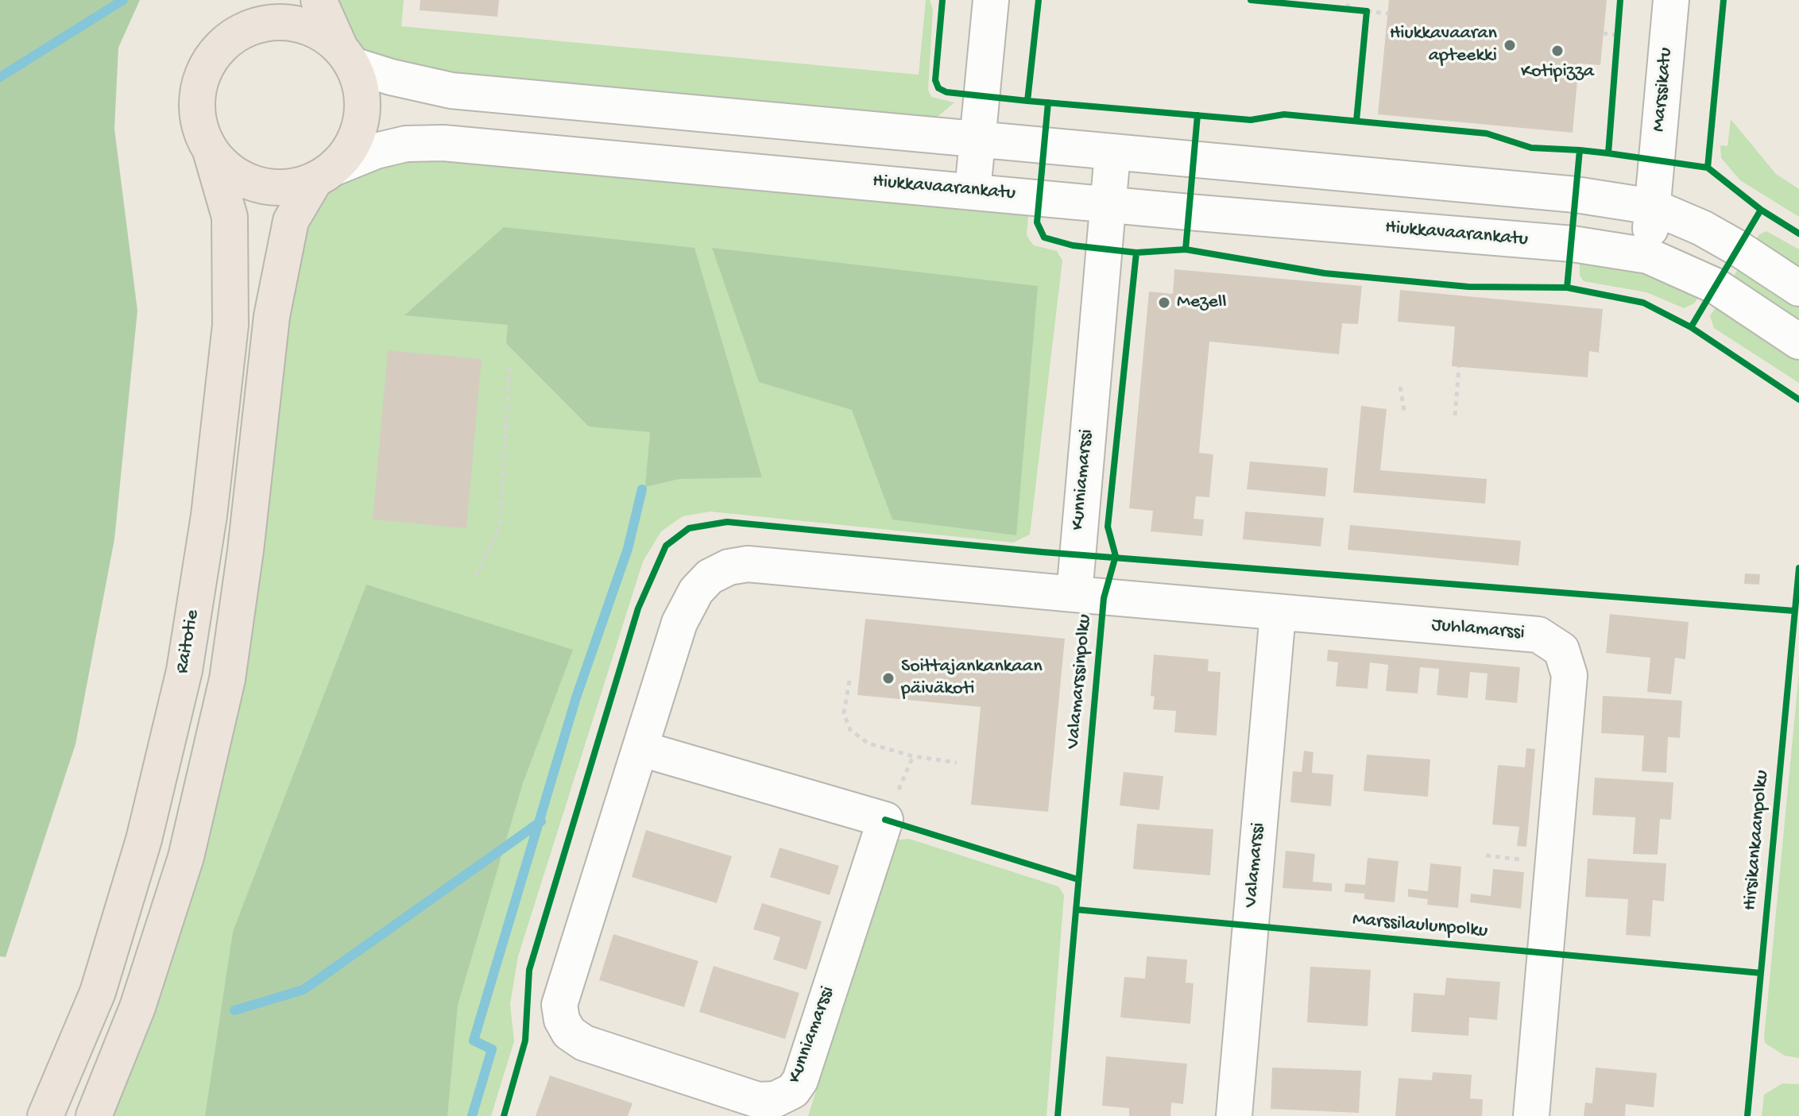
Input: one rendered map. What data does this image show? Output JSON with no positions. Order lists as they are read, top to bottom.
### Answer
{
  "streets": {
    "main road": ["Raitotie"],
    "street": [
      "Marssikatu",
      "Hiukkavaarankatu",
      "Kunniamarssi",
      "Juhlamarssi",
      "Valamarssi"
    ],
    "cycle path": ["Valamarssinpolku", "Hirsikankaanpolku", "Marssilaulunpolku"]
  },
  "crossings": [
    ["Marssikatu", "Hiukkavaarankatu"],
    ["Hiukkavaarankatu", "Kunniamarssi"],
    ["Hiukkavaarankatu", "Raitotie"],
    ["Kunniamarssi", "Juhlamarssi"],
    ["Juhlamarssi", "Valamarssi"]
  ],
  "places": [
    "Hiukkavaaran apteekki",
    "Kotipizza",
    "Mezell",
    "Soittajankankaan päiväkoti"
  ]
}
